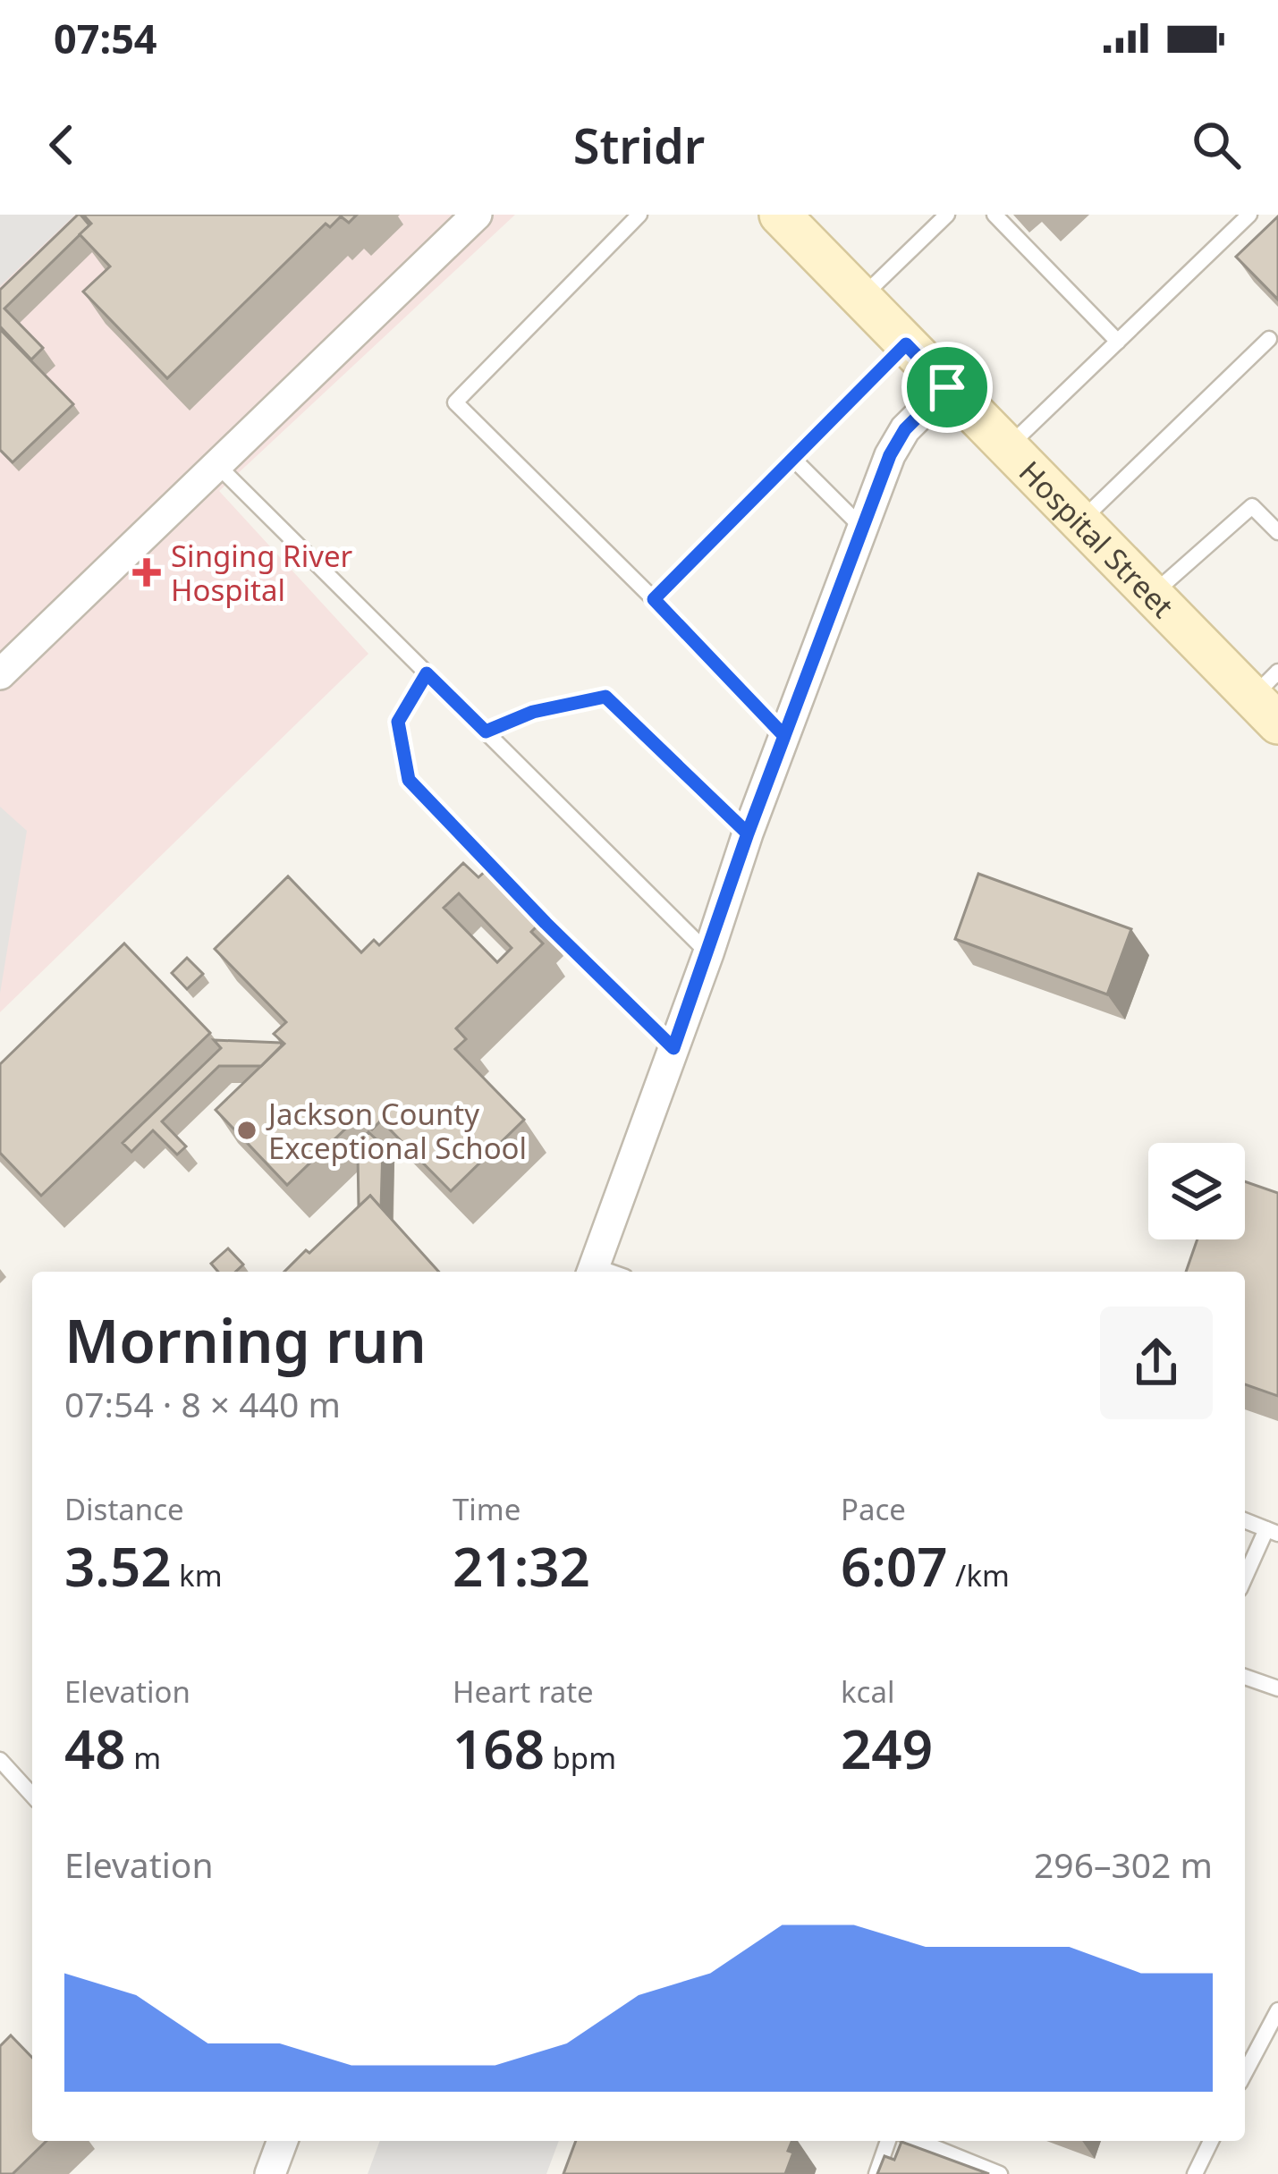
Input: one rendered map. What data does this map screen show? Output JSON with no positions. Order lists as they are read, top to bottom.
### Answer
{
  "streets": {
    "street": ["Hospital Street"]
  },
  "places": {
    "health": ["Singing River Hospital"],
    "other": ["Jackson County Exceptional School"]
  },
  "page": {
    "status": "07:54",
    "header": "Stridr",
    "heading": ["Morning run", "07:54 · 8 × 440 m"],
    "stats": [
      ["Distance", "3.52 km"],
      ["Time", "21:32"],
      ["Pace", "6:07 /km"],
      ["Elevation", "48 m"],
      ["Heart rate", "168 bpm"],
      ["kcal", "249"]
    ],
    "chart": ["Elevation", "296–302 m"]
  }
}
